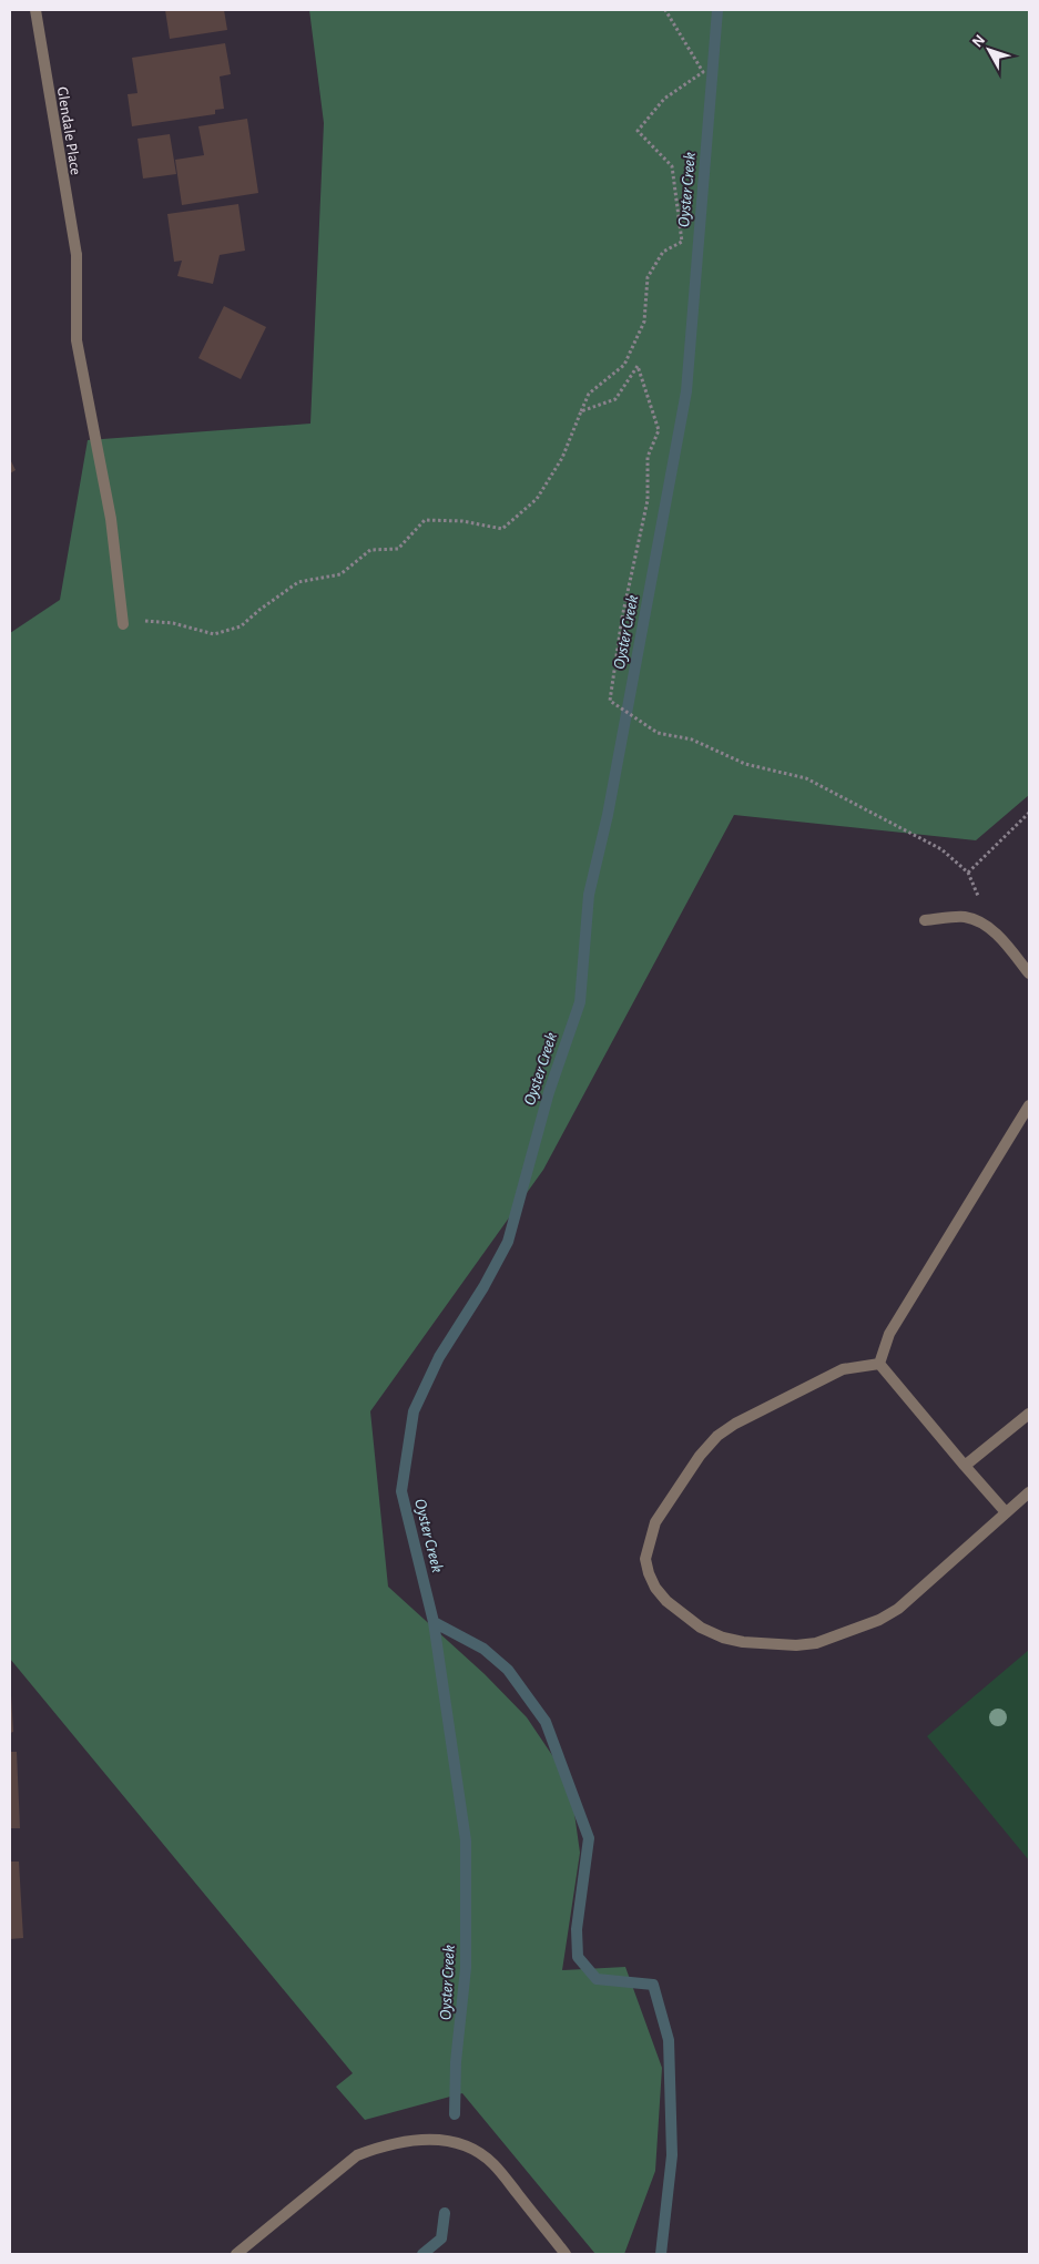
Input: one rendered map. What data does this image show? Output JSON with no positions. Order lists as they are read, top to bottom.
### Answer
{
  "streets": {
    "street": ["Glendale Place"]
  },
  "water": ["Oyster Creek"],
  "north": "top left"
}
